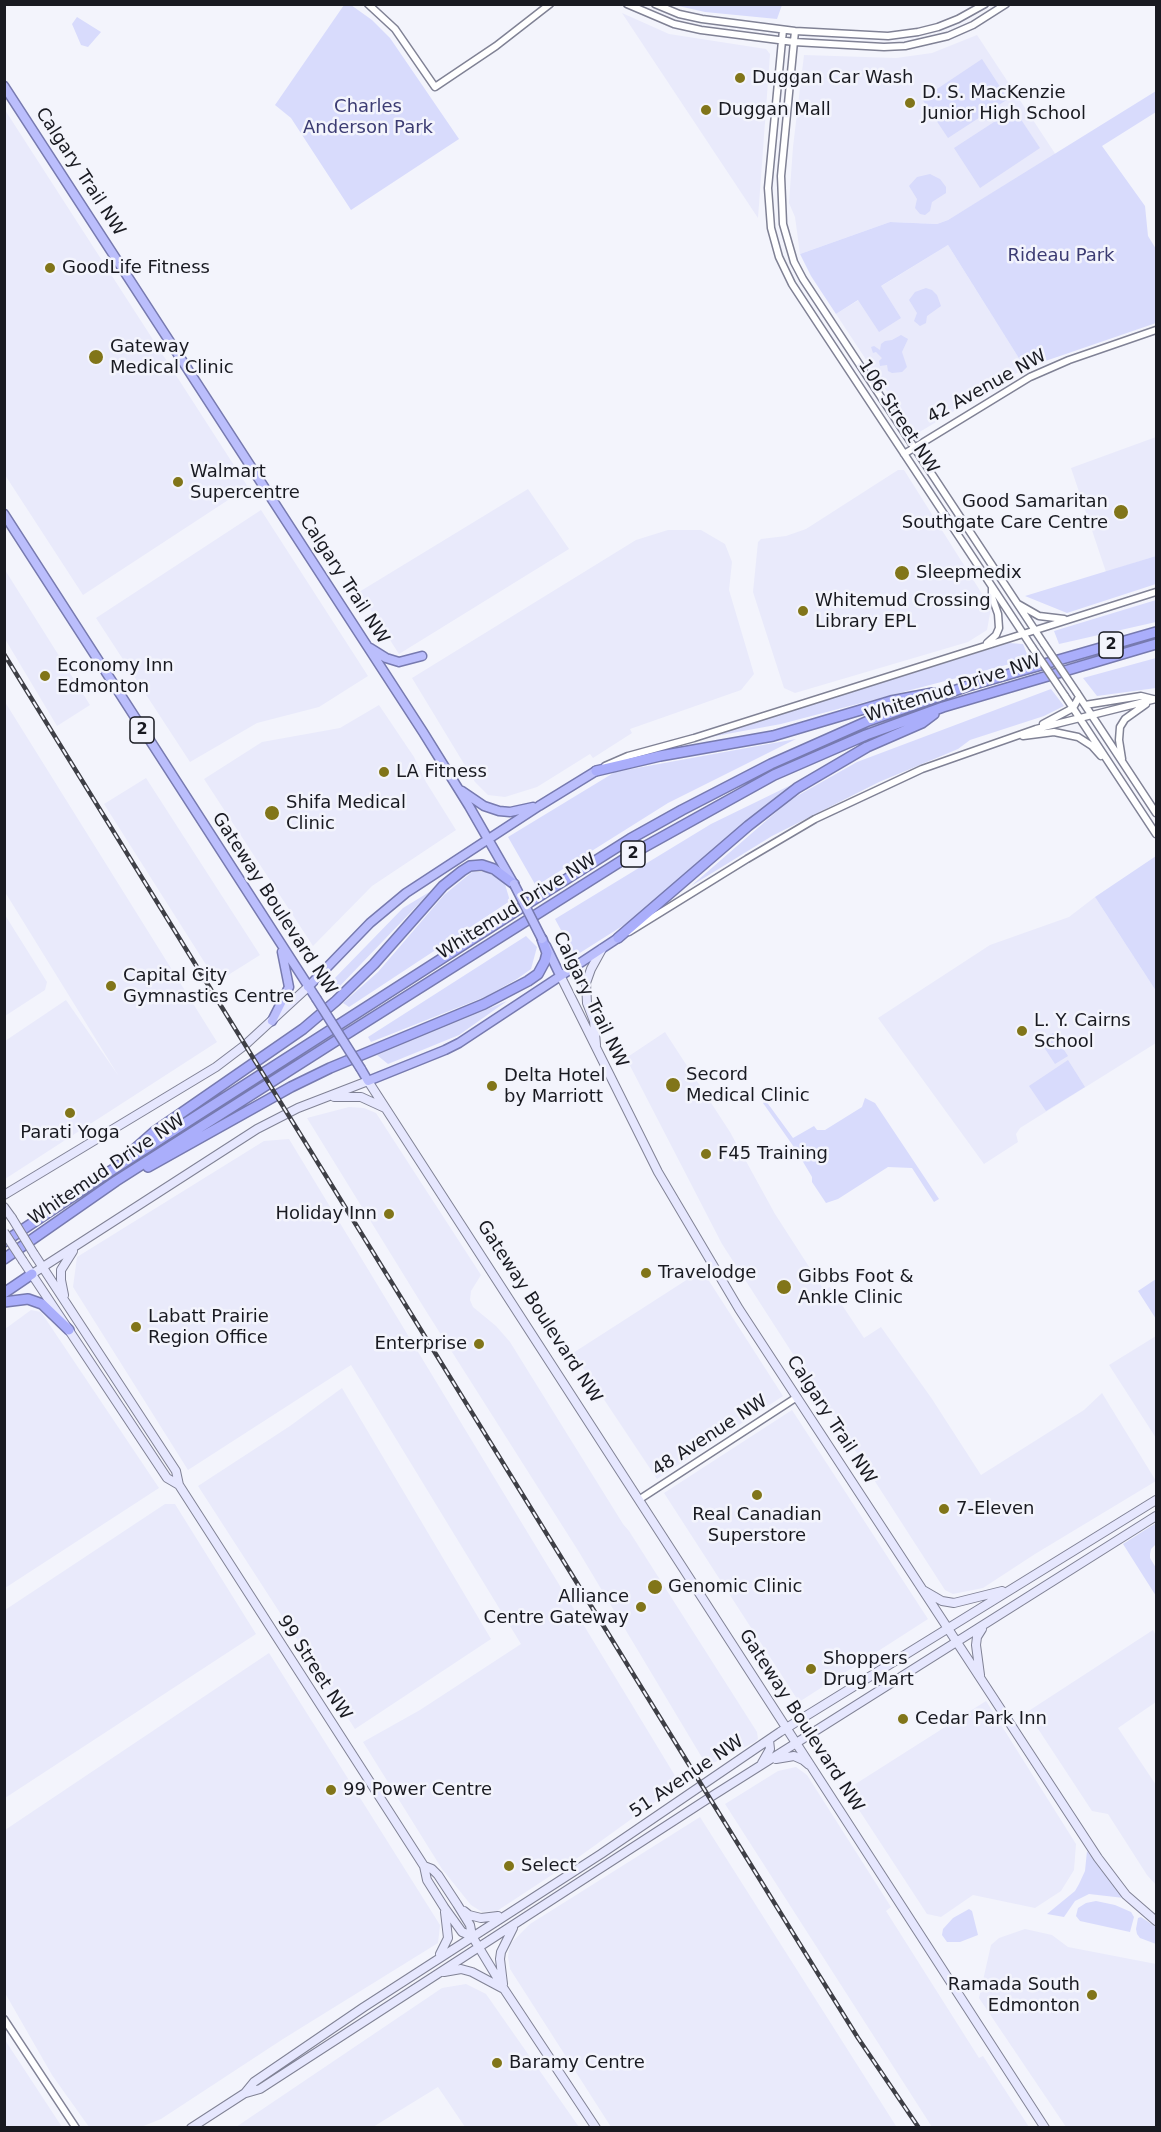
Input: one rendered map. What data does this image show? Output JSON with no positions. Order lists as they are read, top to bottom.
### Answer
{
  "streets": {
    "highway": [
      "Calgary Trail NW",
      "2",
      "Whitemud Drive NW",
      "Gateway Boulevard NW"
    ],
    "main road": ["99 Street NW", "51 Avenue NW"],
    "street": ["42 Avenue NW", "106 Street NW", "48 Avenue NW"]
  },
  "crossings": [
    ["Calgary Trail NW", "48 Avenue NW"],
    ["Calgary Trail NW", "51 Avenue NW"],
    ["42 Avenue NW", "106 Street NW"],
    ["106 Street NW", "Whitemud Drive NW"],
    ["Gateway Boulevard NW", "48 Avenue NW"],
    ["Gateway Boulevard NW", "51 Avenue NW"],
    ["99 Street NW", "51 Avenue NW"]
  ],
  "parks": ["Charles Anderson Park", "Rideau Park"],
  "places": [
    "Duggan Car Wash",
    "D. S. MacKenzie Junior High School",
    "Duggan Mall",
    "GoodLife Fitness",
    "Gateway Medical Clinic",
    "Walmart Supercentre",
    "Good Samaritan Southgate Care Centre",
    "Sleepmedix",
    "Whitemud Crossing Library EPL",
    "Economy Inn Edmonton",
    "LA Fitness",
    "Shifa Medical Clinic",
    "Capital City Gymnastics Centre",
    "L. Y. Cairns School",
    "Secord Medical Clinic",
    "Delta Hotel by Marriott",
    "Parati Yoga",
    "F45 Training",
    "Holiday Inn",
    "Travelodge",
    "Gibbs Foot & Ankle Clinic",
    "Labatt Prairie Region Office",
    "Enterprise",
    "Real Canadian Superstore",
    "7-Eleven",
    "Genomic Clinic",
    "Alliance Centre Gateway",
    "Shoppers Drug Mart",
    "Cedar Park Inn",
    "99 Power Centre",
    "Select",
    "Ramada South Edmonton",
    "Baramy Centre"
  ]
}
